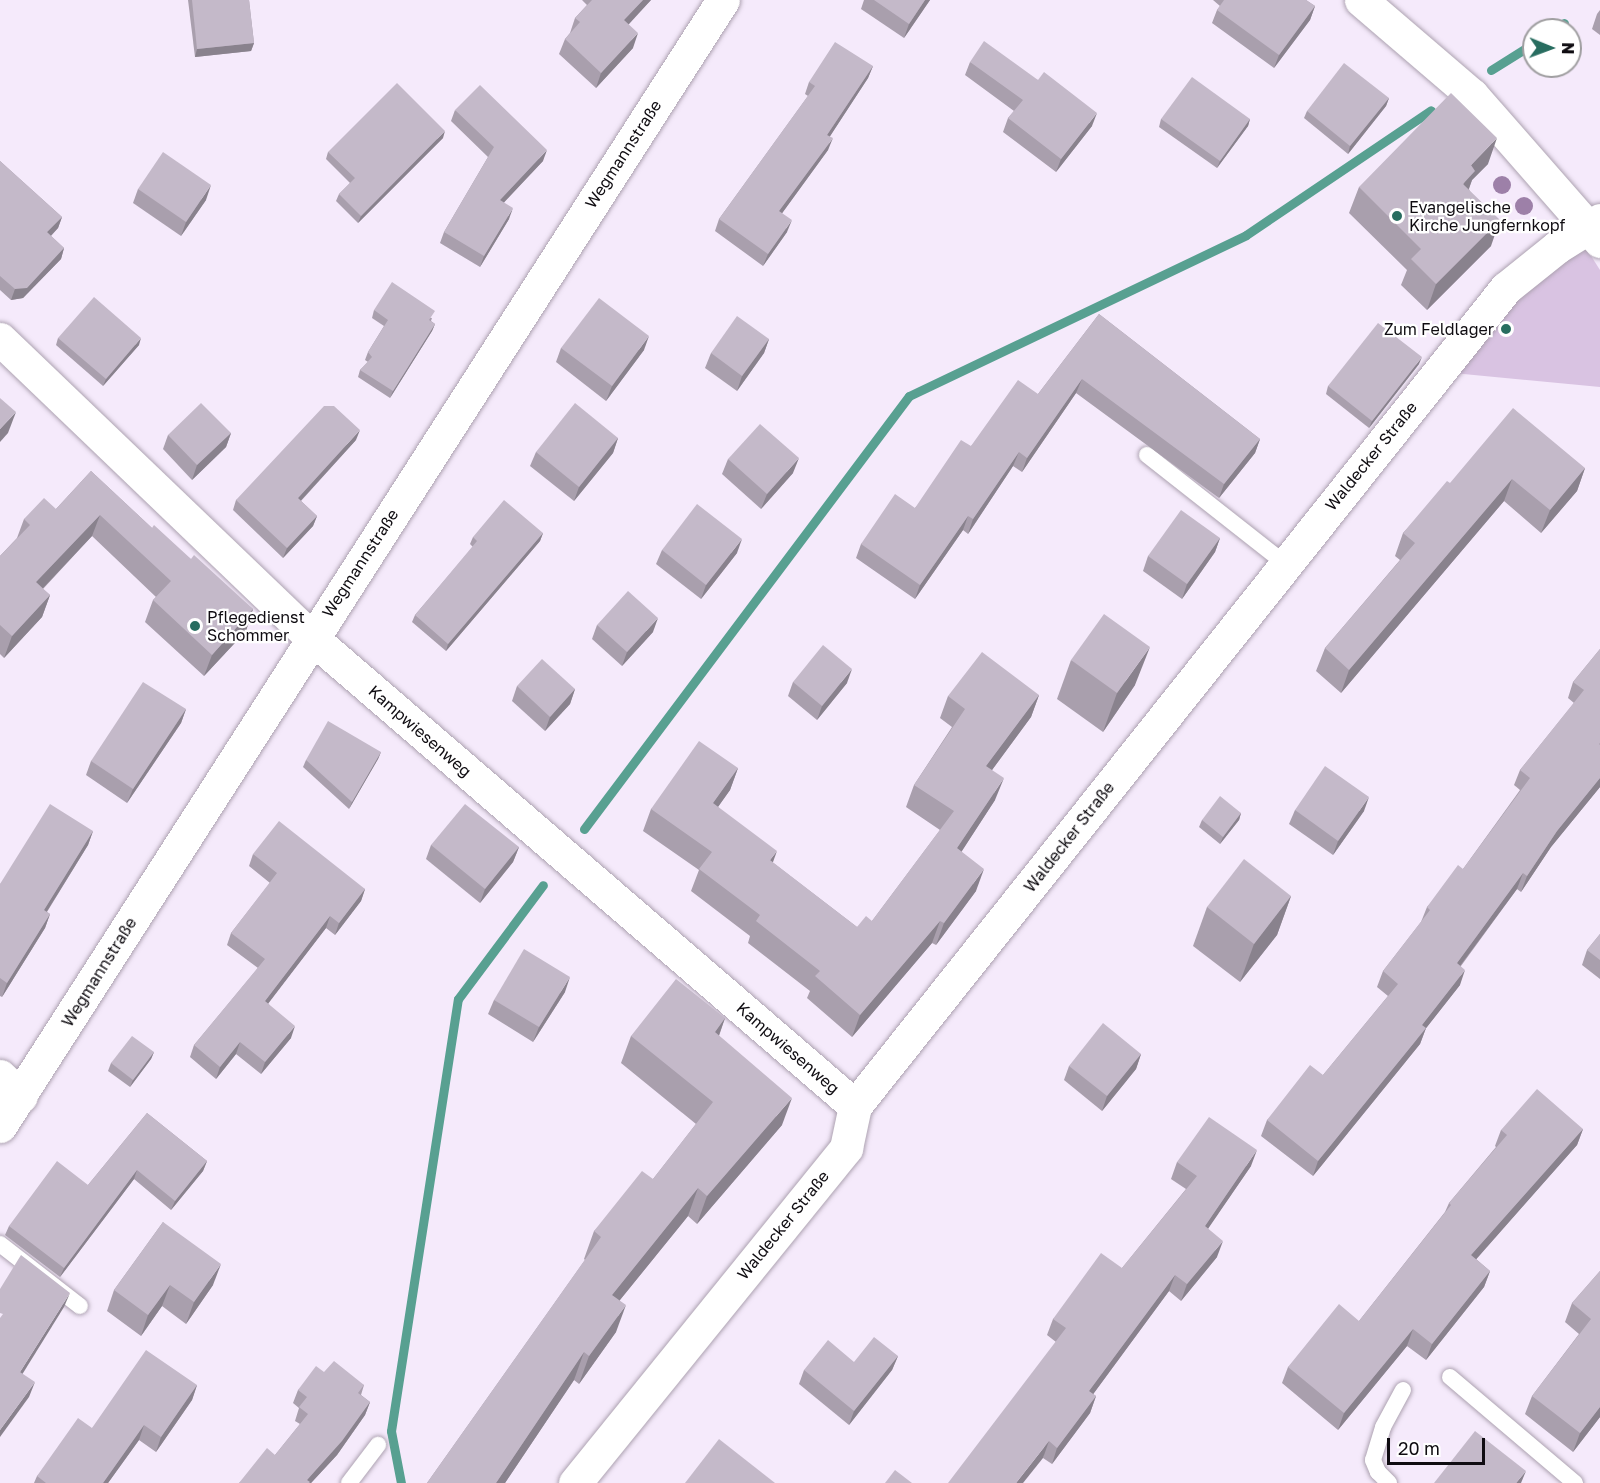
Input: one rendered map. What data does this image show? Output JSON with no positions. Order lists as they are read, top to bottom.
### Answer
{
  "streets": {
    "street": ["Wegmannstraße", "Waldecker Straße", "Kampwiesenweg"]
  },
  "crossings": [
    ["Wegmannstraße", "Kampwiesenweg"],
    ["Waldecker Straße", "Kampwiesenweg"]
  ],
  "places": ["Evangelische Kirche Jungfernkopf", "Zum Feldlager", "Pflegedienst Schommer"],
  "scale_bar": "20 m",
  "north": "right"
}
